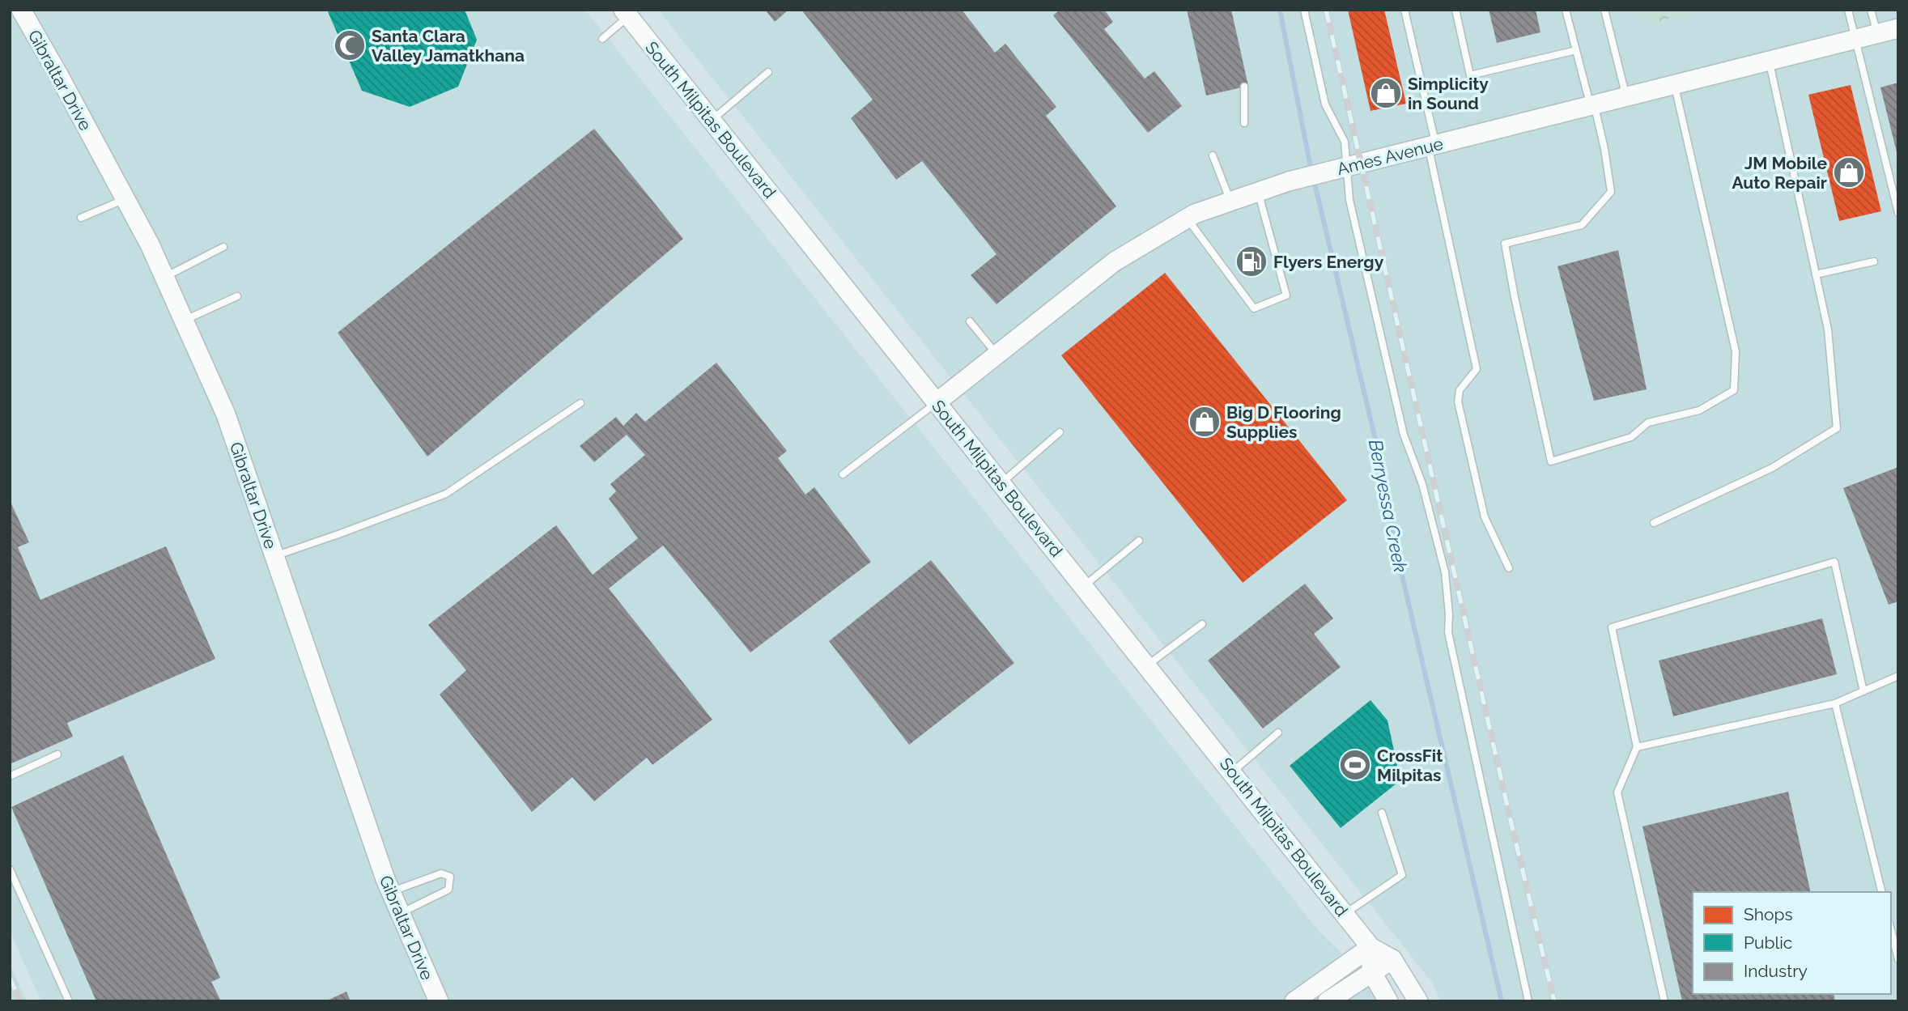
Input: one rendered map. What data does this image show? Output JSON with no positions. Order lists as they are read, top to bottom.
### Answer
{
  "streets": {
    "street": ["Gibraltar Drive", "South Milpitas Boulevard", "Ames Avenue"]
  },
  "crossings": [
    ["South Milpitas Boulevard", "Ames Avenue"]
  ],
  "water": ["Berryessa Creek"],
  "places": {
    "mosque": ["Santa Clara Valley Jamatkhana"],
    "shop": ["Simplicity in Sound", "JM Mobile Auto Repair", "Big D Flooring Supplies"],
    "fuel station": ["Flyers Energy"],
    "sports": ["CrossFit Milpitas"]
  },
  "legend": ["Shops", "Public", "Industry"]
}
